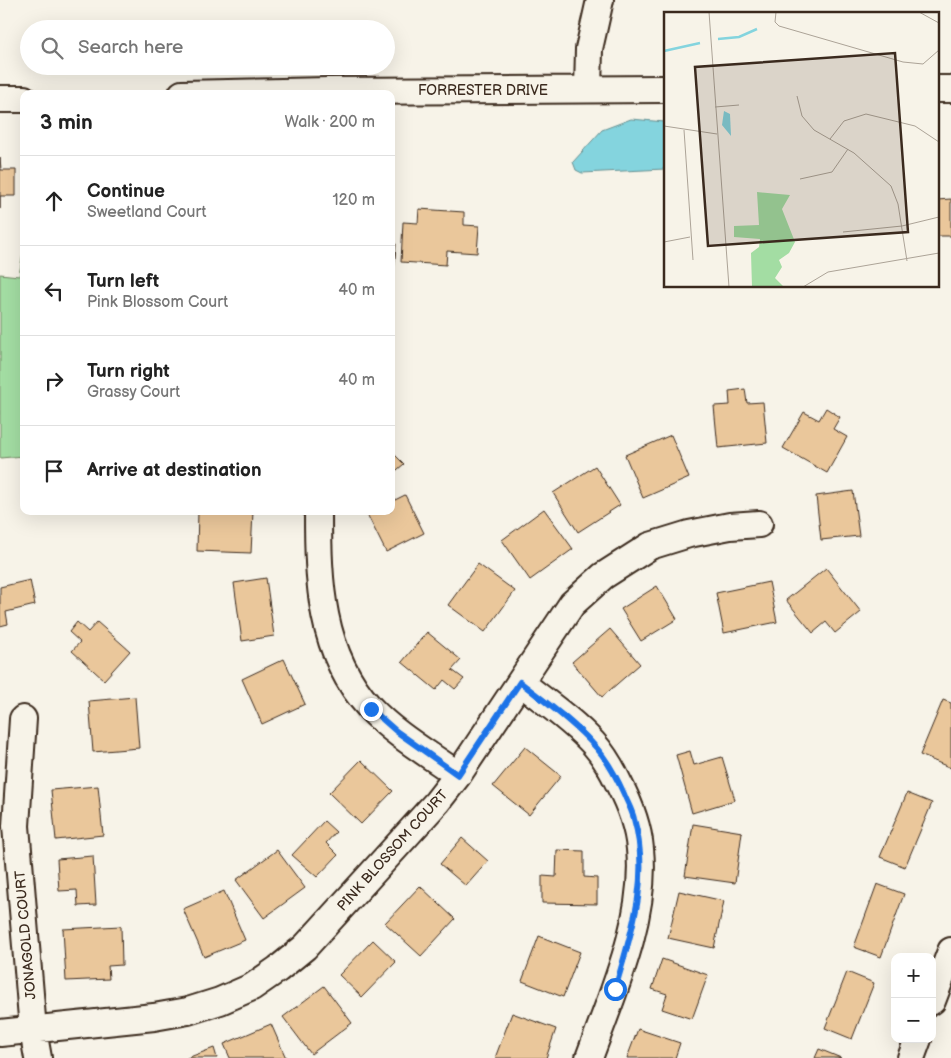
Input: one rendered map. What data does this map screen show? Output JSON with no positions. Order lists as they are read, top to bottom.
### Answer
{
  "streets": {
    "street": ["FORRESTER DRIVE", "PINK BLOSSOM COURT", "JONAGOLD COURT"]
  },
  "crossings": [
    ["PINK BLOSSOM COURT", "JONAGOLD COURT"]
  ],
  "page": {
    "search": "Search here",
    "heading": ["3 min", "Walk · 200 m"],
    "list": [
      ["Continue", "Sweetland Court", "120 m"],
      ["Turn left", "Pink Blossom Court", "40 m"],
      ["Turn right", "Grassy Court", "40 m"],
      "Arrive at destination"
    ],
    "map_buttons": ["+", "−"]
  }
}
